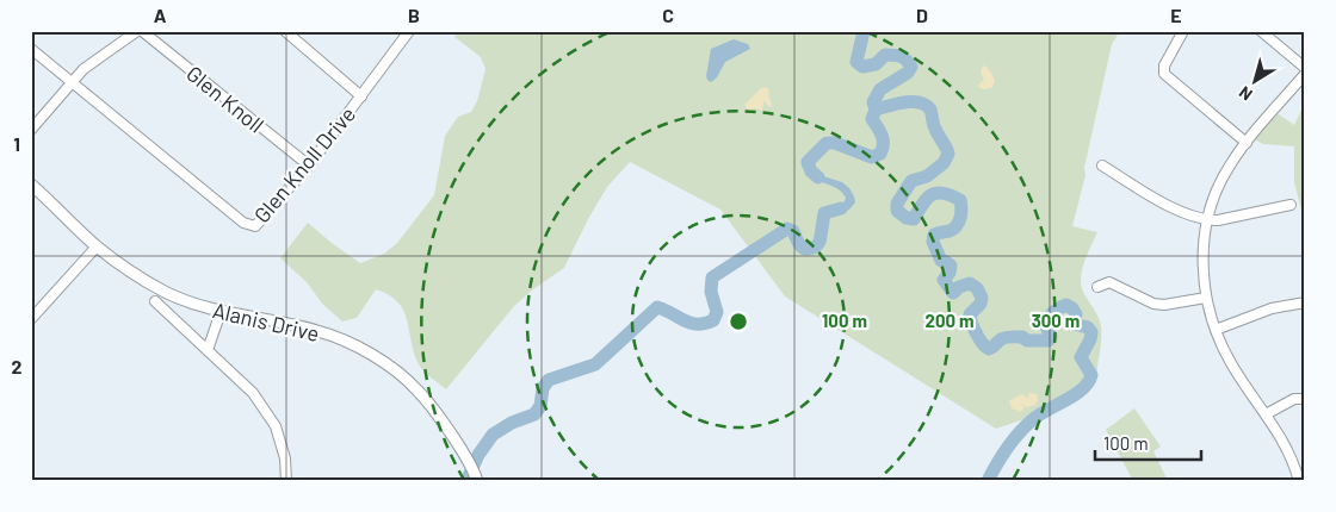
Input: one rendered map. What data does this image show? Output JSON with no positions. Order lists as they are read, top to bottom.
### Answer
{
  "streets": {
    "main road": ["Alanis Drive"],
    "street": ["Glen Knoll", "Glen Knoll Drive"]
  },
  "crossings": [
    ["Glen Knoll", "Glen Knoll Drive"]
  ],
  "scale_bar": "100 m",
  "north": "bottom left",
  "grid": {
    "columns": [
      "A",
      "B",
      "C",
      "D",
      "E"
    ],
    "rows": ["1", "2"]
  },
  "rings": ["100 m", "200 m", "300 m"]
}
